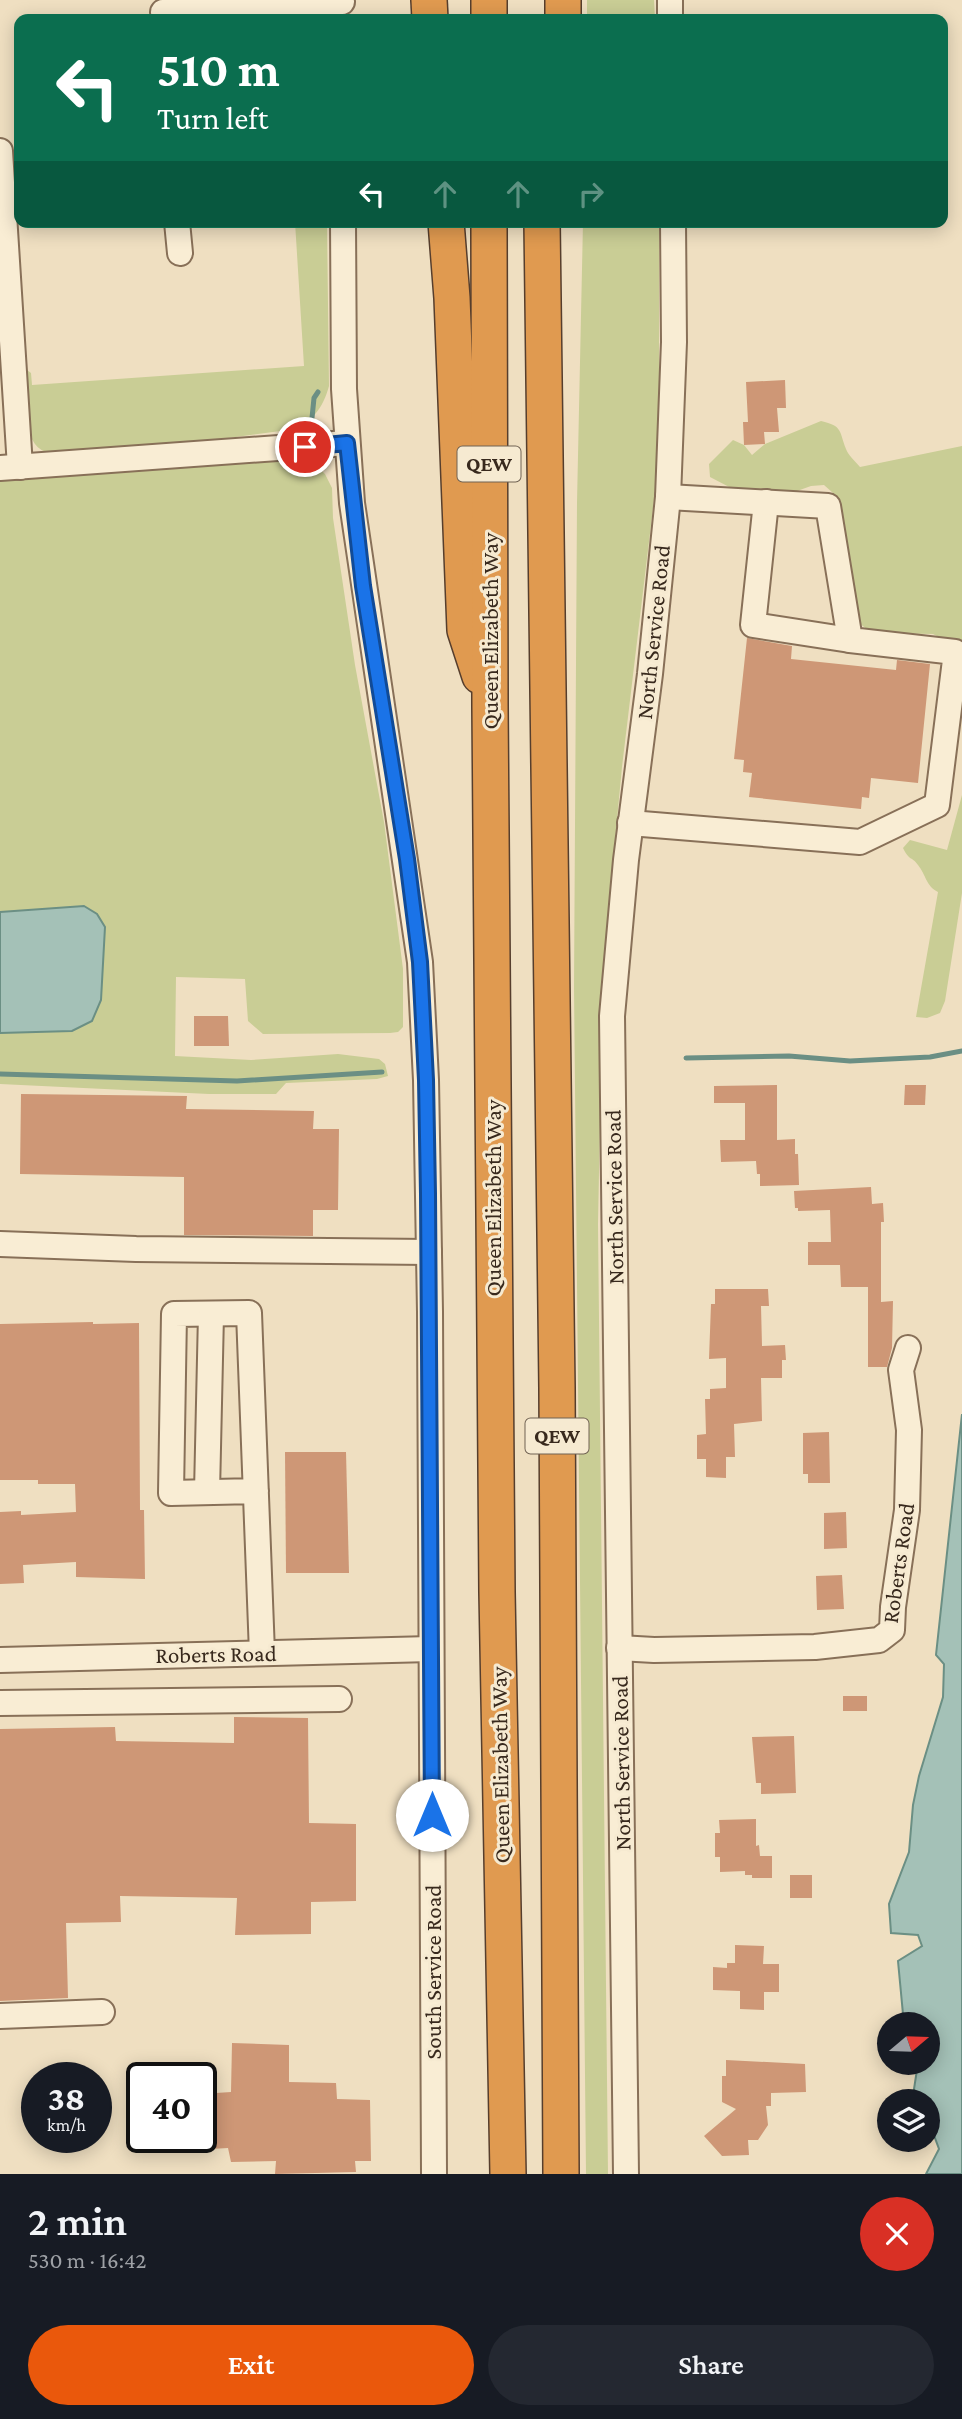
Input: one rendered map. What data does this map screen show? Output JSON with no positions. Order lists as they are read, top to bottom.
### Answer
{
  "streets": {
    "highway": ["QEW", "Queen Elizabeth Way"],
    "street": ["North Service Road", "Roberts Road", "South Service Road"]
  },
  "crossings": [
    ["North Service Road", "Roberts Road"],
    ["Roberts Road", "South Service Road"]
  ],
  "north": "right",
  "page": {
    "turn": ["510 m", "Turn left"],
    "speed": "38 km/h",
    "limit": "40",
    "heading": ["2 min", "530 m · 16:42"],
    "buttons": ["Exit", "Share"]
  }
}
